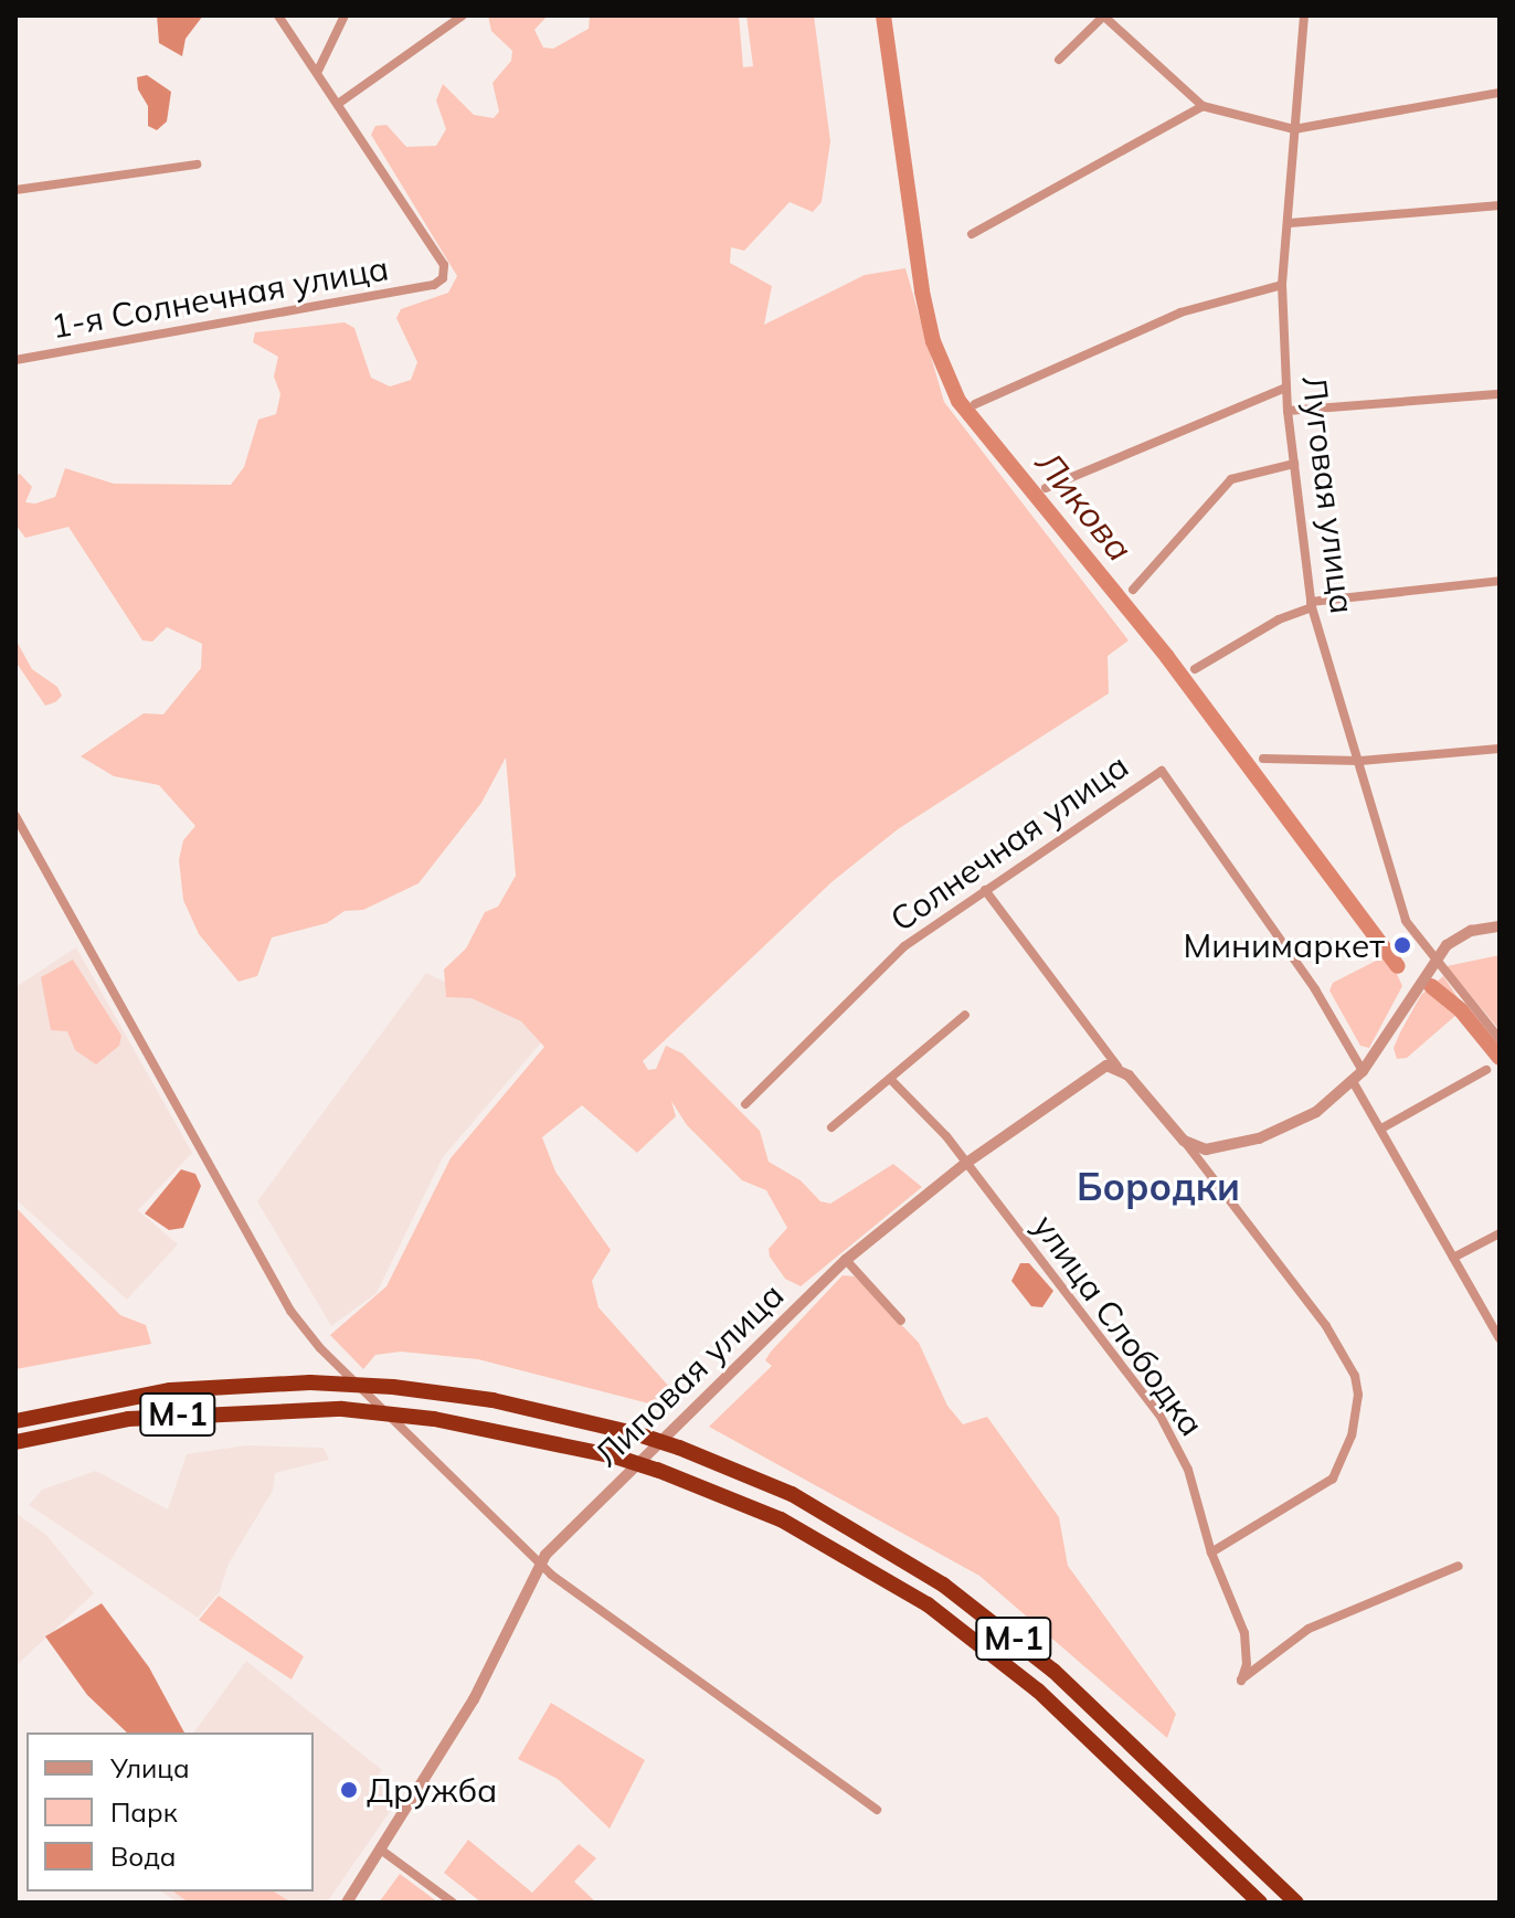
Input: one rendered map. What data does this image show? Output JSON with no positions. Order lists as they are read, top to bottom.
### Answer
{
  "streets": {
    "highway": ["М-1"],
    "street": [
      "1-я Солнечная улица",
      "Луговая улица",
      "Солнечная улица",
      "улица Слободка",
      "Липовая улица"
    ]
  },
  "crossings": [
    ["улица Слободка", "Липовая улица"]
  ],
  "districts": ["Бородки"],
  "water": ["Ликова"],
  "places": ["Минимаркет", "Дружба"],
  "legend": ["Улица", "Парк", "Вода"]
}
